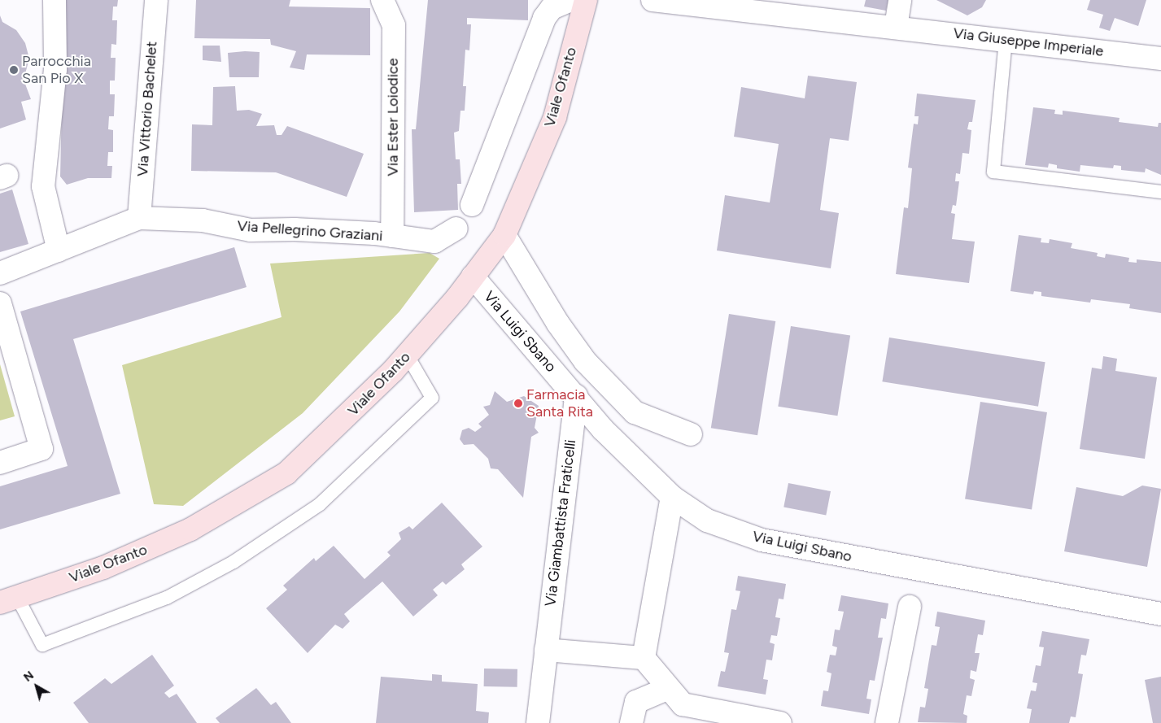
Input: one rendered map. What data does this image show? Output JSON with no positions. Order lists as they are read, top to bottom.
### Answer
{
  "streets": {
    "main road": ["Viale Ofanto"],
    "street": [
      "Via Giuseppe Imperiale",
      "Via Vittorio Bachelet",
      "Via Ester Loiodice",
      "Via Pellegrino Graziani",
      "Via Luigi Sbano",
      "Via Giambattista Fraticelli"
    ]
  },
  "crossings": [
    ["Viale Ofanto", "Via Luigi Sbano"],
    ["Via Vittorio Bachelet", "Via Pellegrino Graziani"],
    ["Via Ester Loiodice", "Via Pellegrino Graziani"],
    ["Via Luigi Sbano", "Via Giambattista Fraticelli"]
  ],
  "places": ["Parrocchia San Pio X", "Farmacia Santa Rita"],
  "north": "top left"
}
